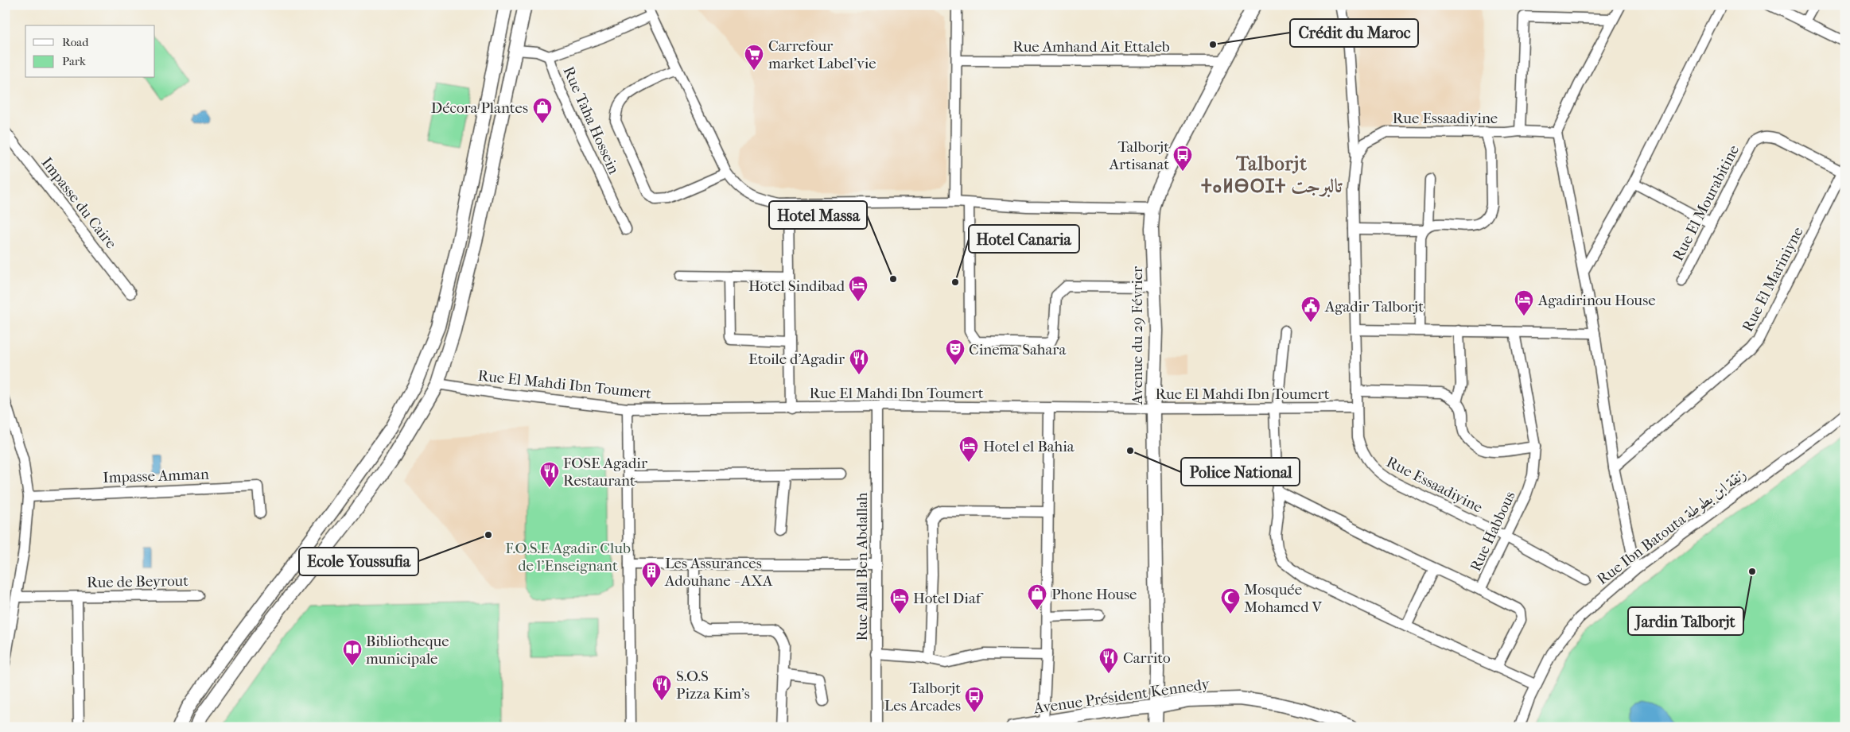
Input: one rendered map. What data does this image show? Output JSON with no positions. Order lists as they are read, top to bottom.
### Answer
{
  "streets": {
    "street": [
      "Rue Amhand Ait Ettaleb",
      "Rue Essaadiyine",
      "Rue Taha Hossein",
      "Impasse du Caire",
      "Rue El Mourabitine",
      "Rue El Mariniyne",
      "Avenue du 29 Février",
      "Rue El Mahdi Ibn Toumert",
      "Impasse Amman",
      "Rue Ibn Batouta زنقة ابن بطوطة",
      "Rue Habbous",
      "Rue Allal Ben Abdallah",
      "Rue de Beyrout",
      "Avenue Président Kennedy"
    ]
  },
  "crossings": [
    ["Rue Amhand Ait Ettaleb", "Avenue du 29 Février"],
    ["Rue Essaadiyine", "Rue El Mahdi Ibn Toumert"],
    ["Rue Essaadiyine", "Rue Habbous"],
    ["Rue El Mourabitine", "Rue El Mariniyne"],
    ["Avenue du 29 Février", "Rue El Mahdi Ibn Toumert"],
    ["Avenue du 29 Février", "Avenue Président Kennedy"],
    ["Rue El Mahdi Ibn Toumert", "Rue Allal Ben Abdallah"]
  ],
  "districts": ["Talborjt ⵜⴰⵍⴱⵔⵊⵜ تالبرجت"],
  "parks": ["F.O.S.E Agadir Club de l'Enseignant"],
  "places": {
    "other": [
      "Crédit du Maroc",
      "Hotel Massa",
      "Hotel Canaria",
      "Police National",
      "Ecole Youssufia",
      "Jardin Talborjt"
    ],
    "supermarket": ["Carrefour market Label'vie"],
    "shop": ["Décora Plantes", "Phone House"],
    "bus stop": ["Talborjt Artisanat", "Talborjt Les Arcades"],
    "hotel": [
      "Hotel Sindibad",
      "Agadirinou House",
      "Hotel el Bahia",
      "Hotel Diaf"
    ],
    "public building": ["Agadir Talborjt"],
    "theatre": ["Cinema Sahara"],
    "restaurant": [
      "Etoile d'Agadir",
      "FOSE Agadir Restaurant",
      "Carrito",
      "S.O.S Pizza Kim's"
    ],
    "building": ["Les Assurances Adouhane - AXA"],
    "mosque": ["Mosquée Mohamed V"],
    "library": ["Bibliotheque municipale"]
  },
  "legend": ["Road", "Park"]
}
